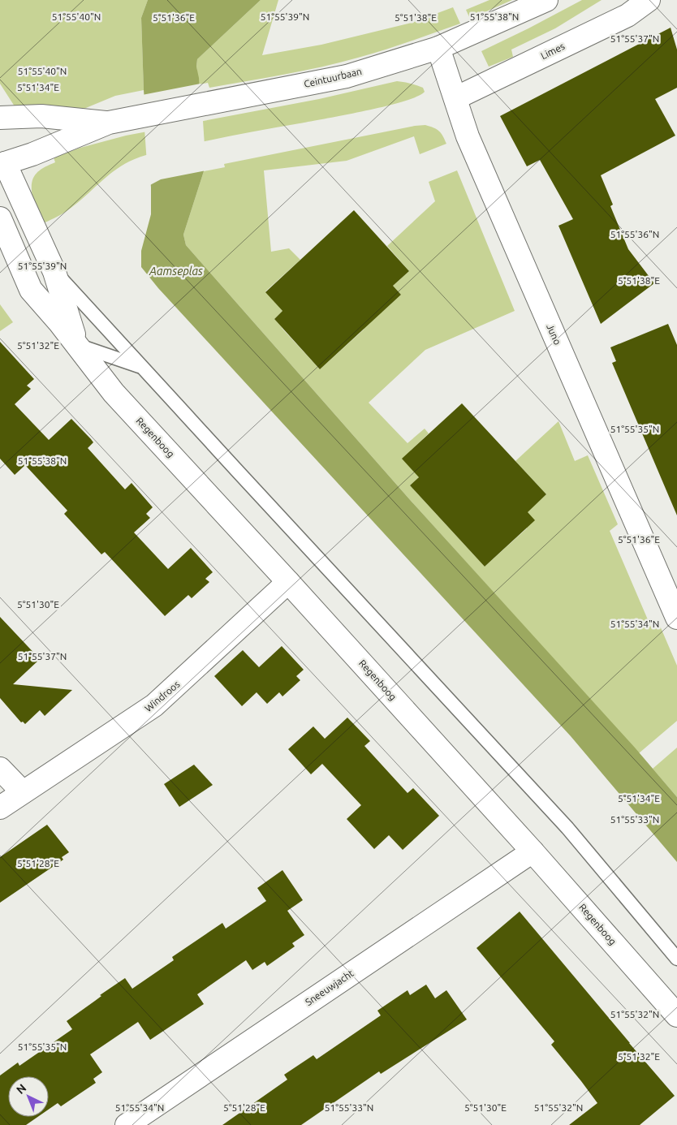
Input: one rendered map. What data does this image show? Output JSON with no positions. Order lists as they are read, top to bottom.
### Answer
{
  "streets": {
    "street": [
      "Limes",
      "Ceintuurbaan",
      "Juno",
      "Regenboog",
      "Windroos",
      "Sneeuwjacht"
    ]
  },
  "crossings": [
    ["Limes", "Juno"],
    ["Ceintuurbaan", "Juno"],
    ["Ceintuurbaan", "Regenboog"],
    ["Regenboog", "Windroos"],
    ["Regenboog", "Sneeuwjacht"]
  ],
  "water": ["Aamseplas"],
  "north": "top left",
  "coordinates": [
    "51°55'40\"N",
    "51°55'39\"N",
    "51°55'38\"N",
    "5°51'36\"E",
    "5°51'38\"E",
    "51°55'37\"N",
    "5°51'34\"E",
    "51°55'36\"N",
    "5°51'32\"E",
    "51°55'35\"N",
    "5°51'30\"E",
    "51°55'34\"N",
    "51°55'33\"N",
    "5°51'28\"E",
    "51°55'32\"N"
  ]
}
